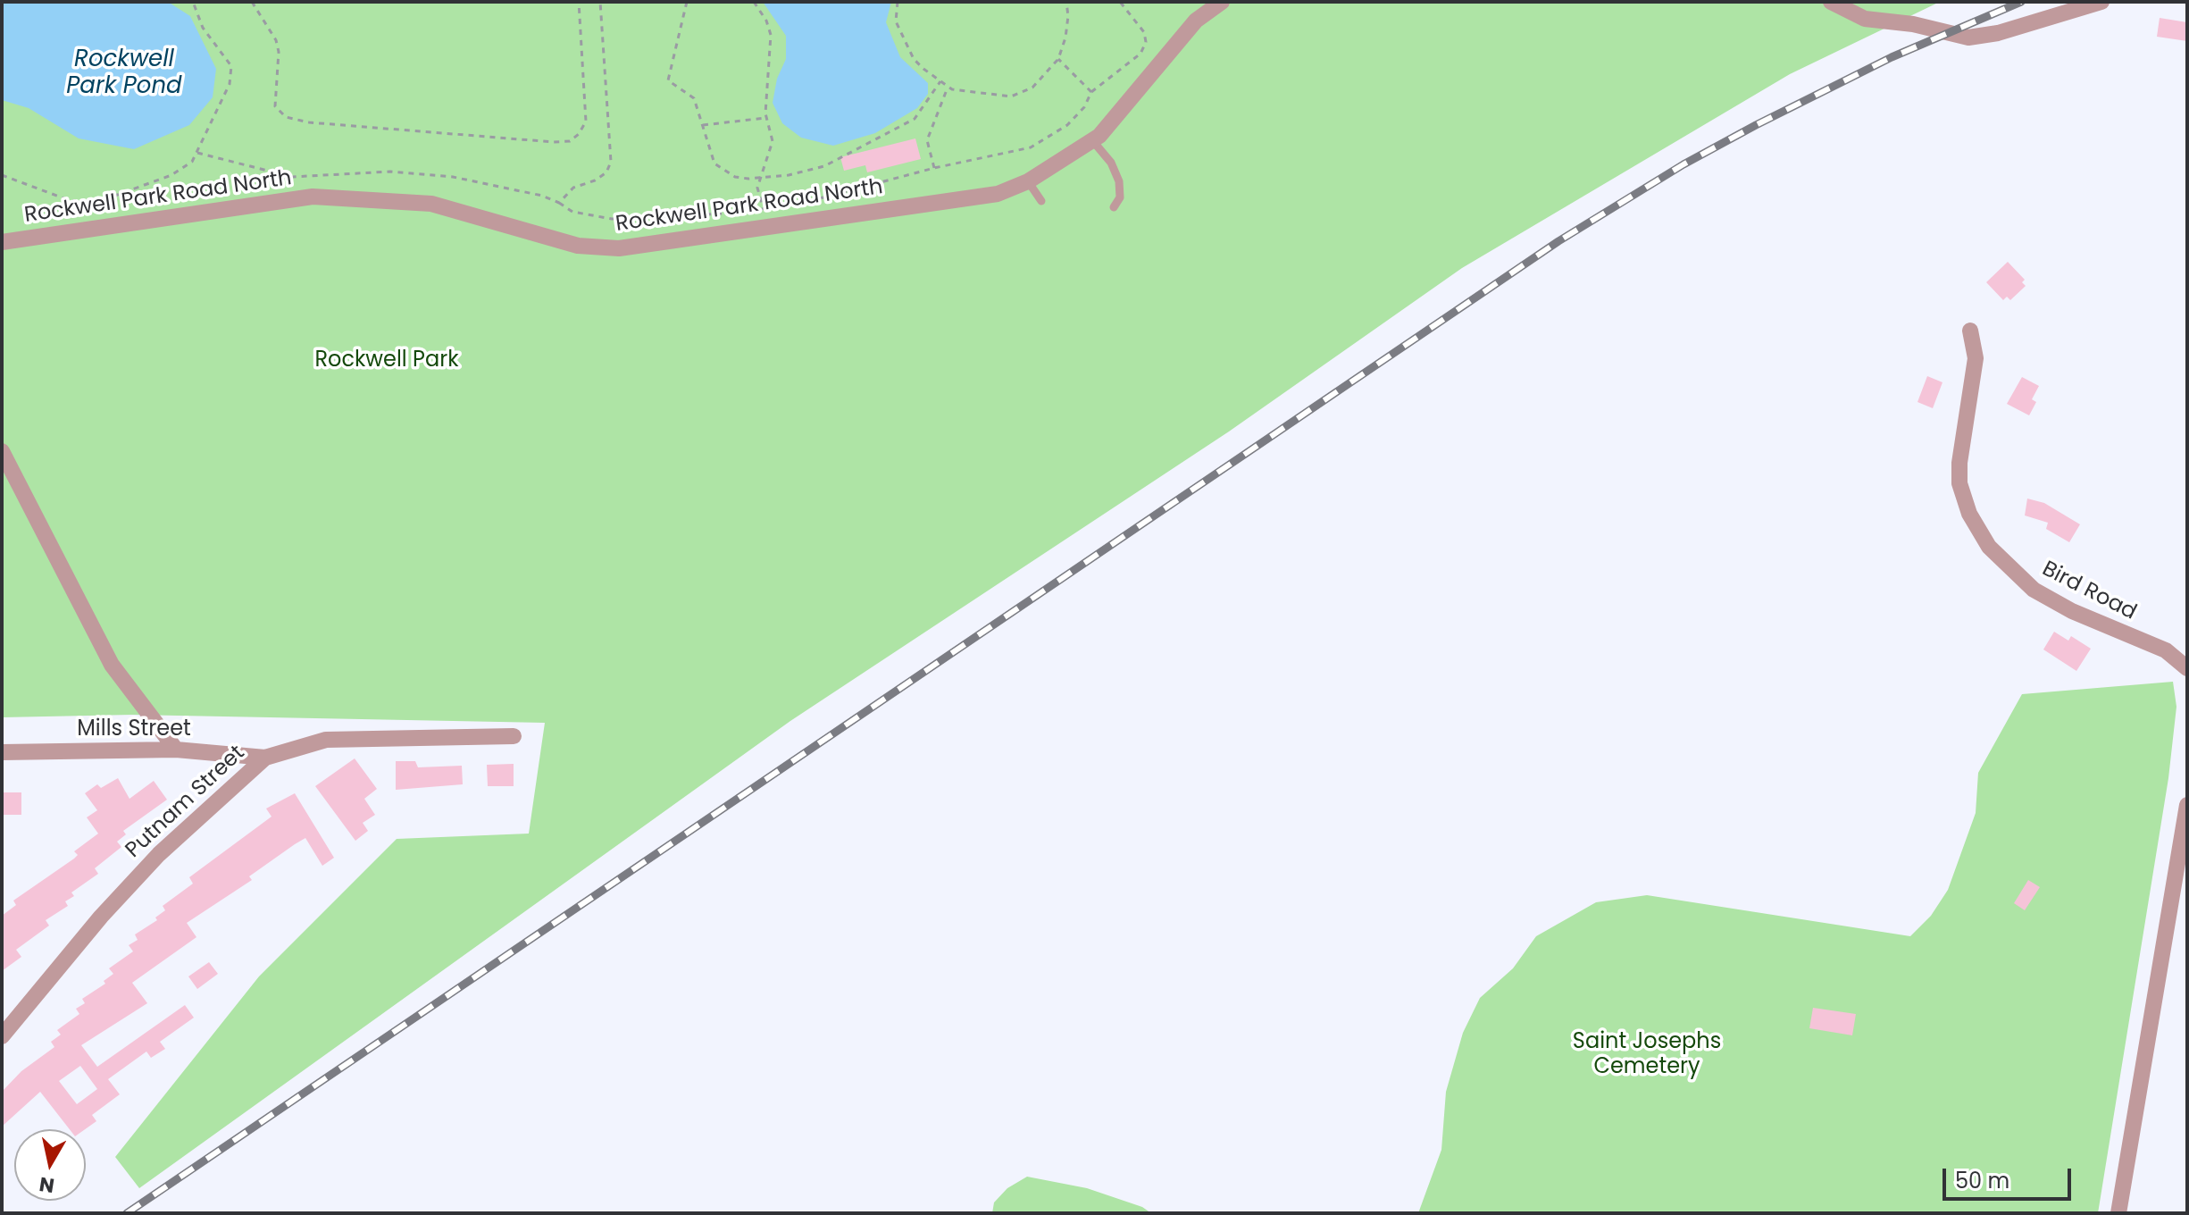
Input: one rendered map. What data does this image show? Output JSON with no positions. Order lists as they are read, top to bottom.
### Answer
{
  "streets": {
    "street": [
      "Rockwell Park Road North",
      "Bird Road",
      "Mills Street",
      "Putnam Street"
    ]
  },
  "crossings": [
    ["Mills Street", "Putnam Street"]
  ],
  "water": ["Rockwell Park Pond"],
  "parks": ["Rockwell Park", "Saint Josephs Cemetery"],
  "scale_bar": "50 m",
  "north": "bottom"
}
